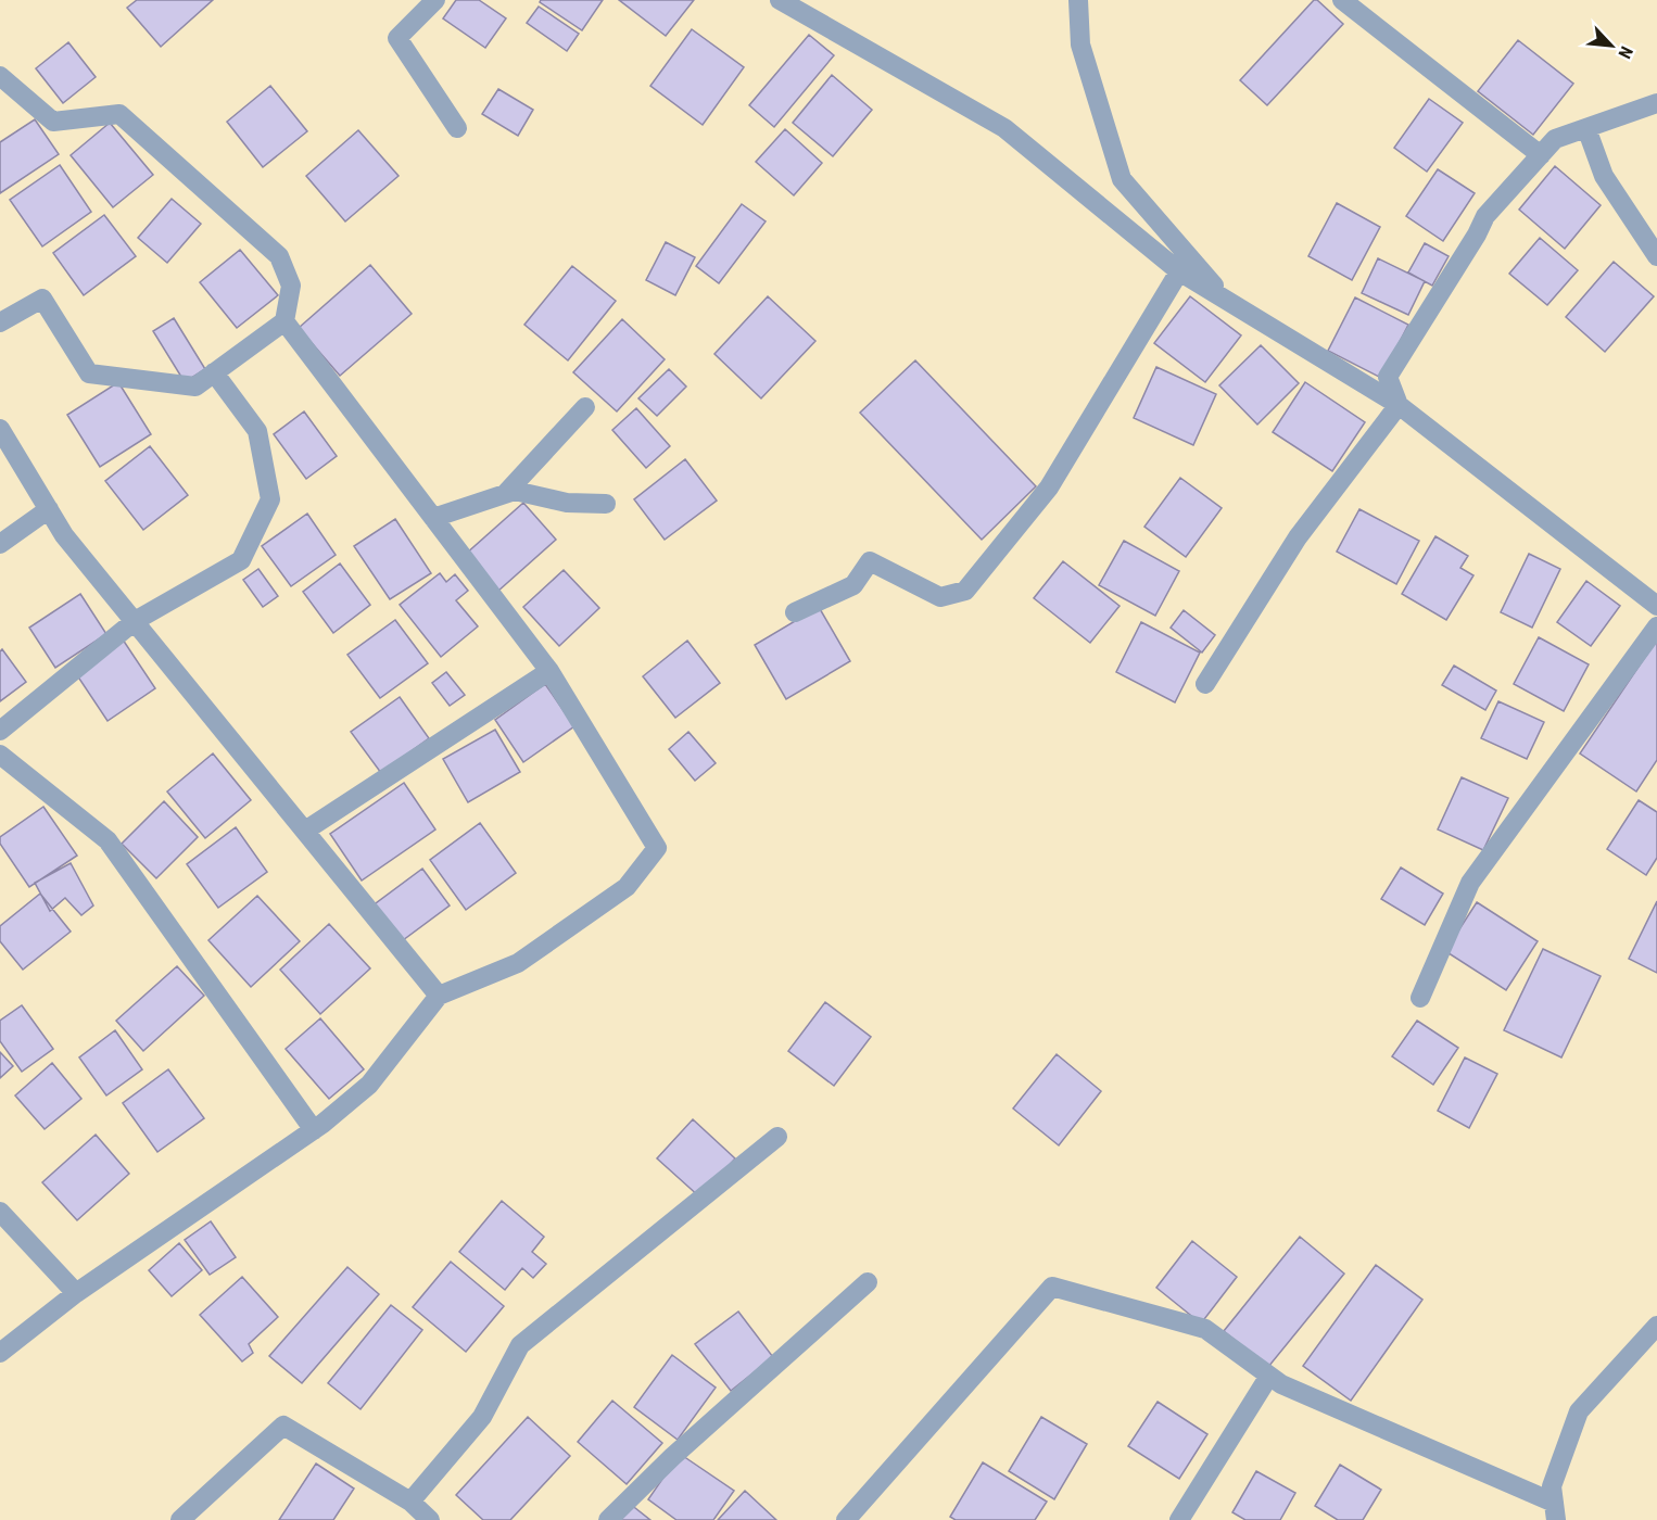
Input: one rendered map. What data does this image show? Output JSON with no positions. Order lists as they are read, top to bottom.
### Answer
{
  "north": "bottom right"
}
